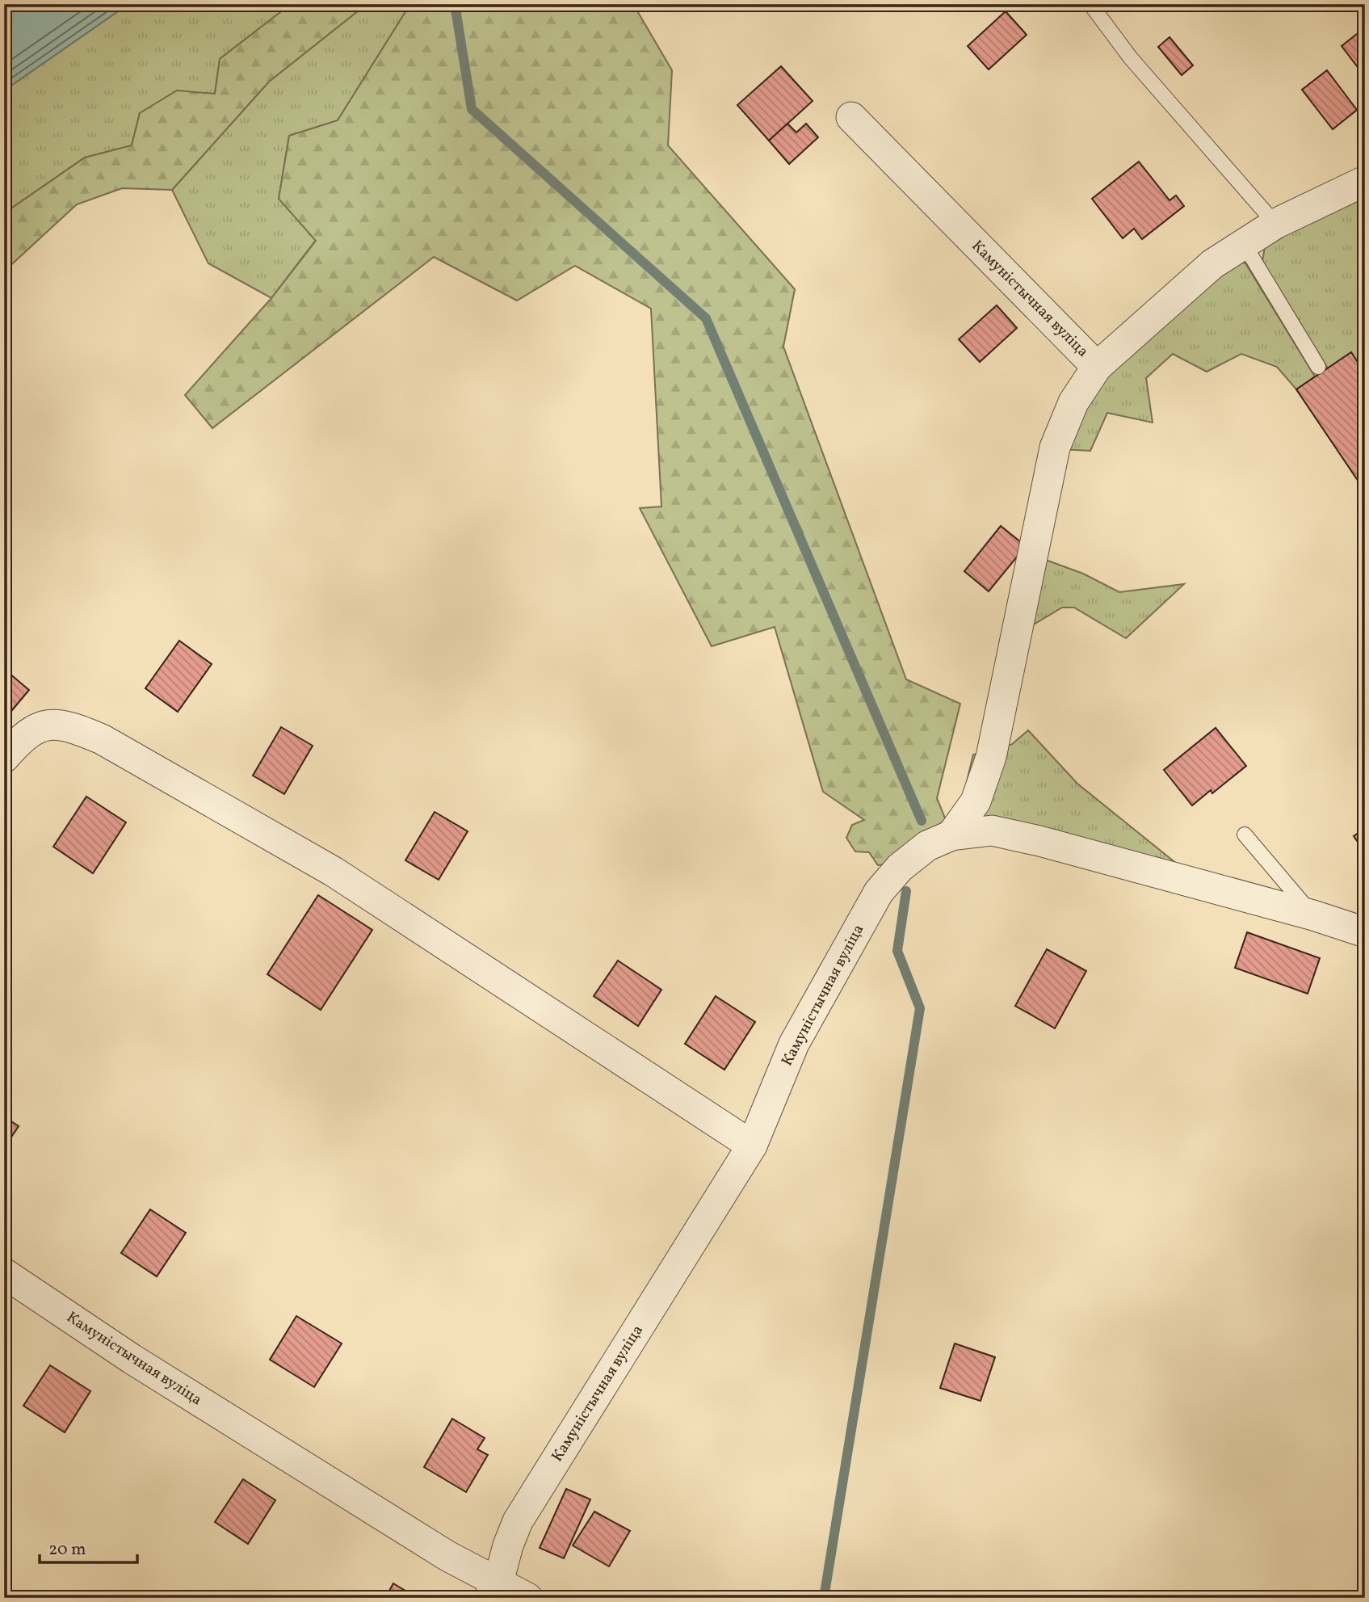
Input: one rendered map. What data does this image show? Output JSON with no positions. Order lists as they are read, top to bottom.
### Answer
{
  "streets": {
    "street": ["Камуністычная вуліца"]
  },
  "scale_bar": "20 m"
}
